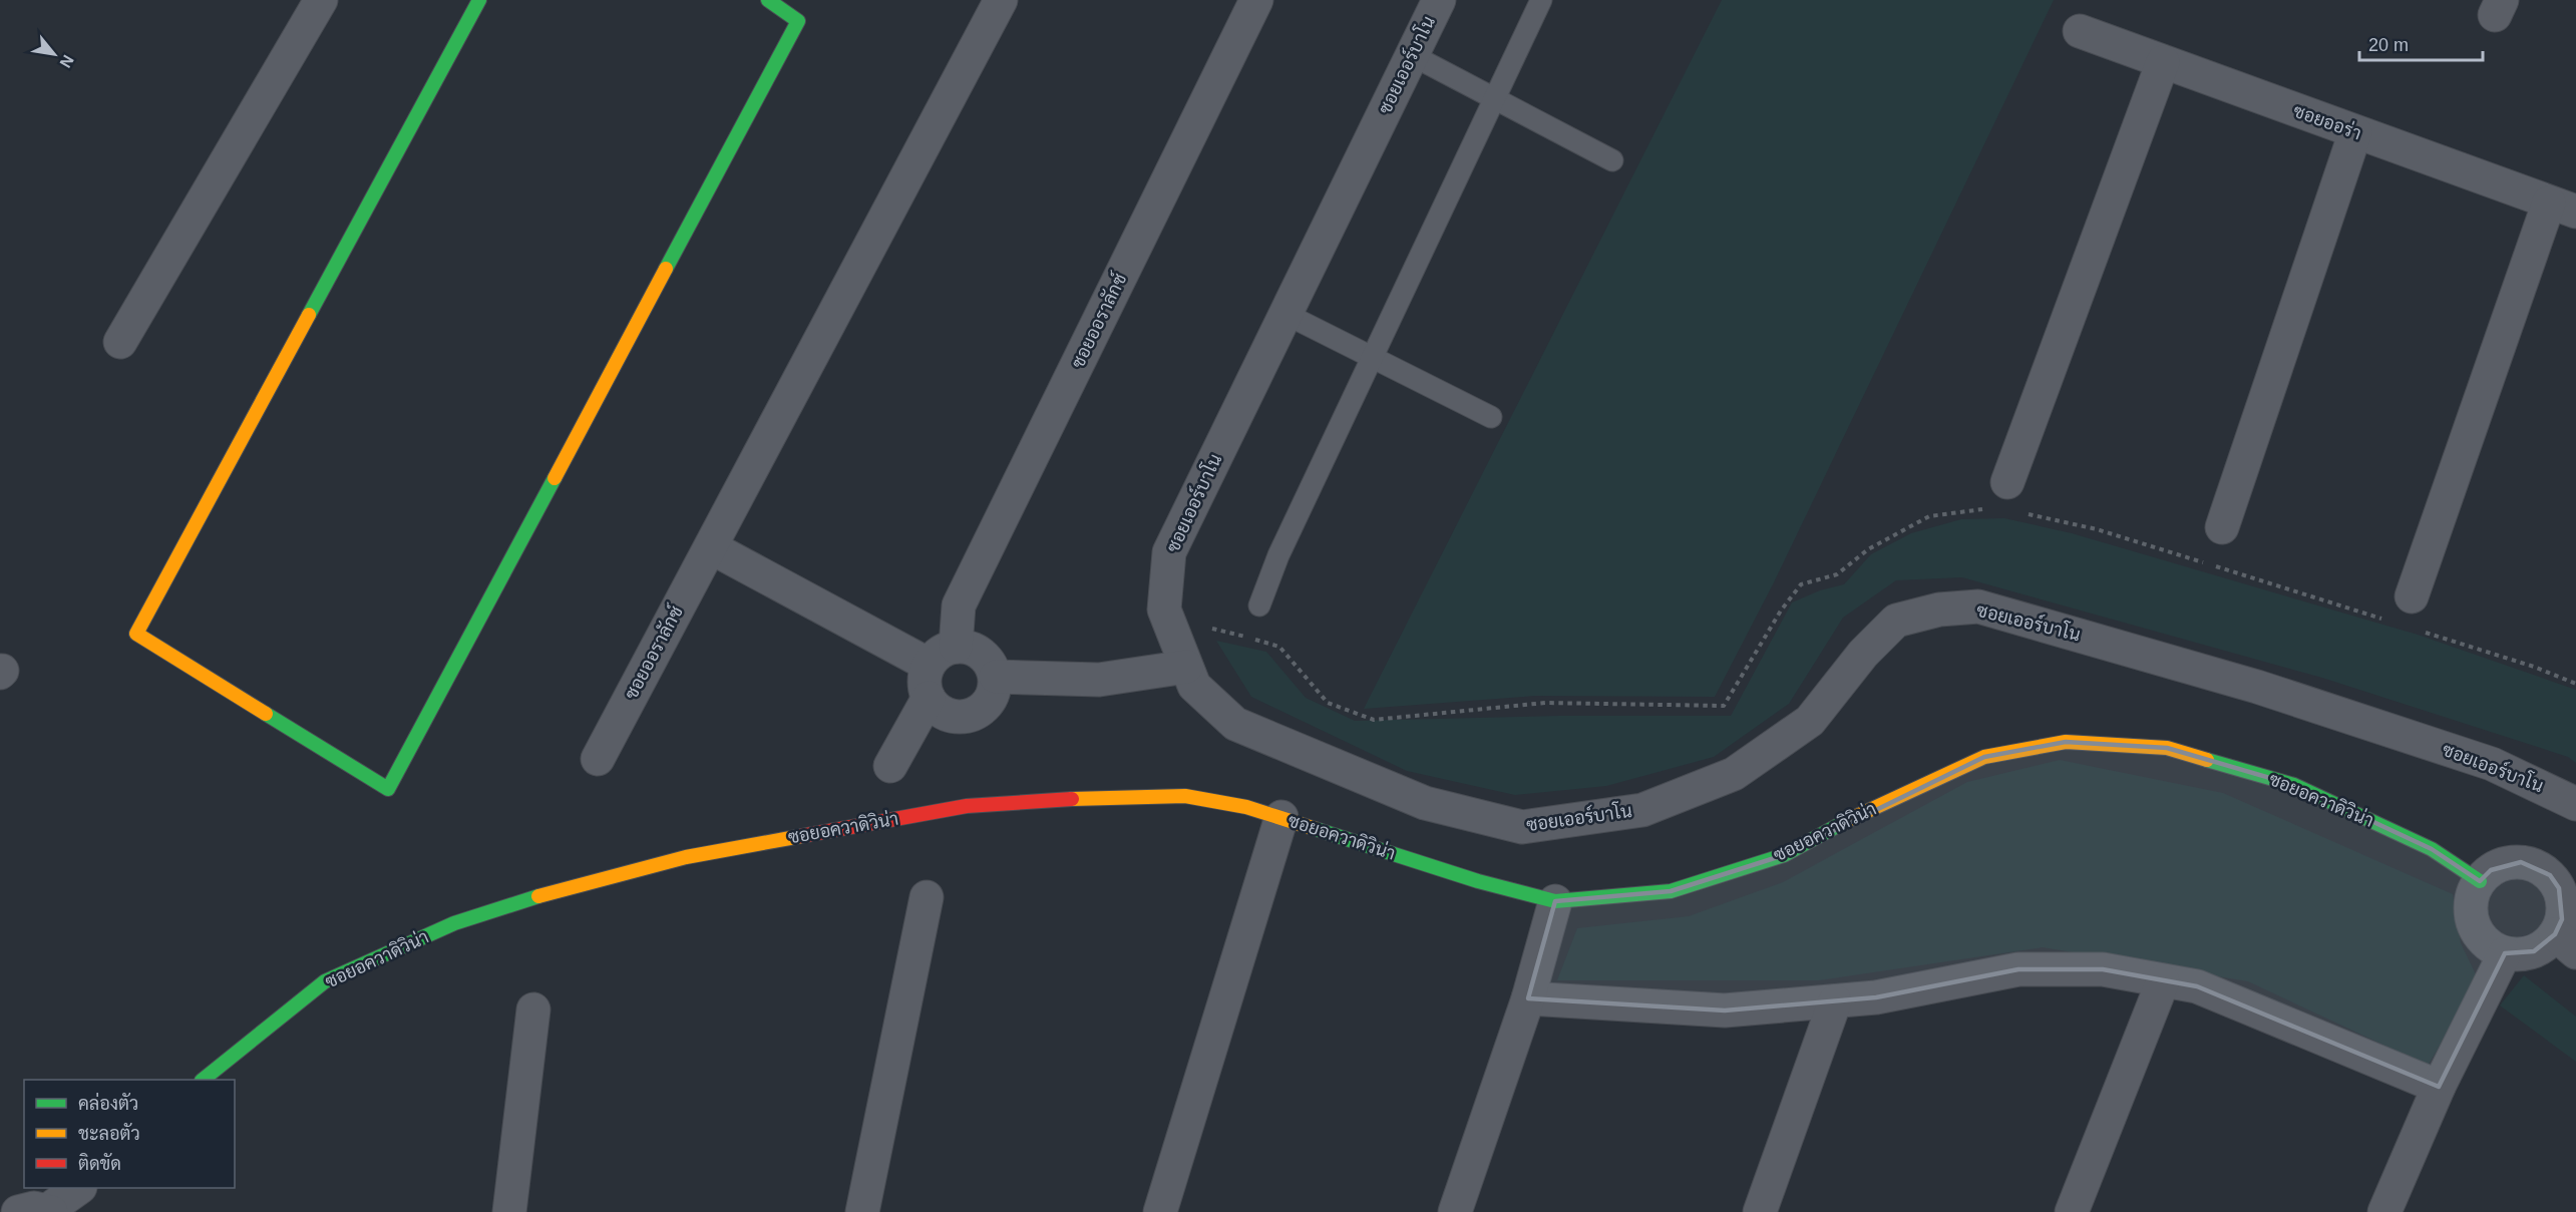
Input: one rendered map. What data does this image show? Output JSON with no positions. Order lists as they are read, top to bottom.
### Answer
{
  "streets": {
    "street": [
      "ซอยเออร์บาโน",
      "ซอยออร่า",
      "ซอยออราลักซ์",
      "ซอยอควาดิวิน่า"
    ]
  },
  "legend": ["คล่องตัว", "ชะลอตัว", "ติดขัด"],
  "scale_bar": "20 m",
  "north": "bottom right"
}
